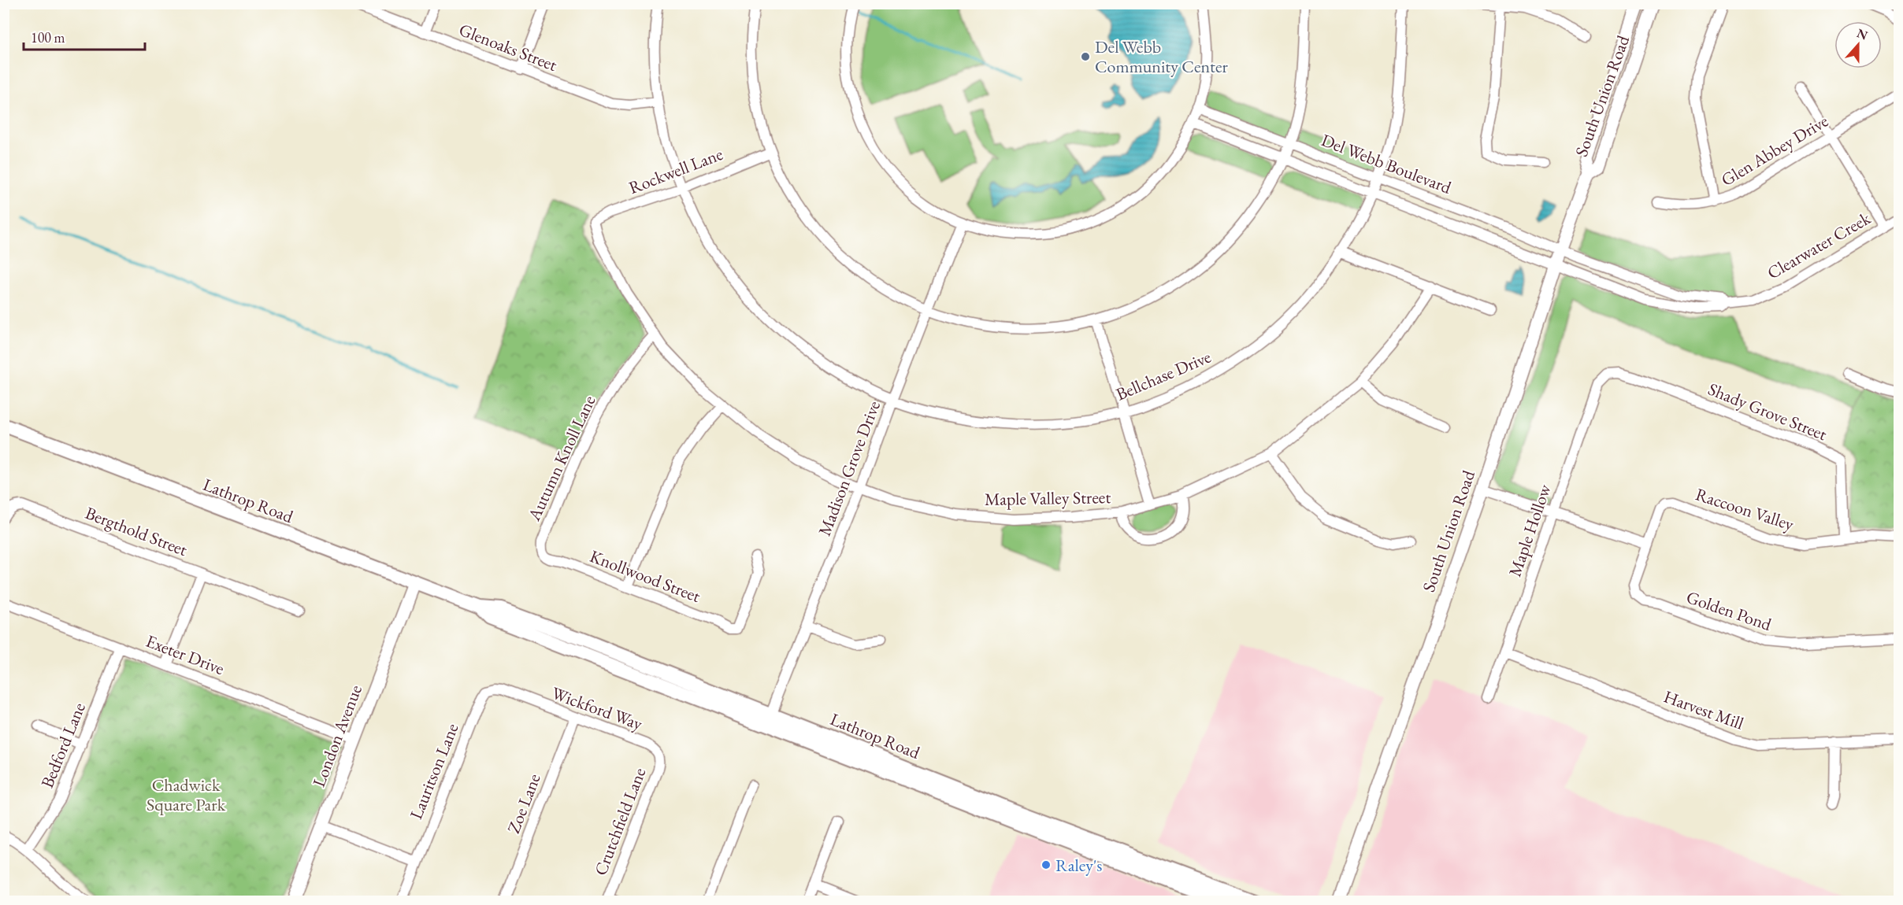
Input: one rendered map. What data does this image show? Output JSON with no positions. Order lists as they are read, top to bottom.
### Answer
{
  "streets": {
    "main road": ["Lathrop Road"],
    "street": [
      "Glenoaks Street",
      "South Union Road",
      "Glen Abbey Drive",
      "Del Webb Boulevard",
      "Rockwell Lane",
      "Clearwater Creek",
      "Bellchase Drive",
      "Shady Grove Street",
      "Autumn Knoll Lane",
      "Madison Grove Drive",
      "Maple Valley Street",
      "Raccoon Valley",
      "Maple Hollow",
      "Bergthold Street",
      "Knollwood Street",
      "Golden Pond",
      "Exeter Drive",
      "Wickford Way",
      "Harvest Mill",
      "London Avenue",
      "Bedford Lane",
      "Lauritson Lane",
      "Zoe Lane",
      "Crutchfield Lane"
    ]
  },
  "crossings": [
    ["Glenoaks Street", "Bellchase Drive"],
    ["South Union Road", "Del Webb Boulevard"],
    ["South Union Road", "Clearwater Creek"],
    ["Del Webb Boulevard", "Clearwater Creek"],
    ["Del Webb Boulevard", "Bellchase Drive"],
    ["Rockwell Lane", "Bellchase Drive"],
    ["Rockwell Lane", "Maple Valley Street"],
    ["Bellchase Drive", "Madison Grove Drive"],
    ["Shady Grove Street", "Raccoon Valley"],
    ["Shady Grove Street", "Maple Hollow"],
    ["Autumn Knoll Lane", "Maple Valley Street"],
    ["Autumn Knoll Lane", "Knollwood Street"],
    ["Madison Grove Drive", "Maple Valley Street"],
    ["Madison Grove Drive", "Lathrop Road"],
    ["Lathrop Road", "London Avenue"],
    ["Raccoon Valley", "Golden Pond"],
    ["Maple Hollow", "Harvest Mill"],
    ["Exeter Drive", "London Avenue"],
    ["Exeter Drive", "Bedford Lane"],
    ["Wickford Way", "Lauritson Lane"],
    ["Wickford Way", "Zoe Lane"],
    ["Wickford Way", "Crutchfield Lane"]
  ],
  "parks": ["Chadwick Square Park"],
  "places": ["Del Webb Community Center", "Raley's"],
  "scale_bar": "100 m",
  "north": "top"
}
